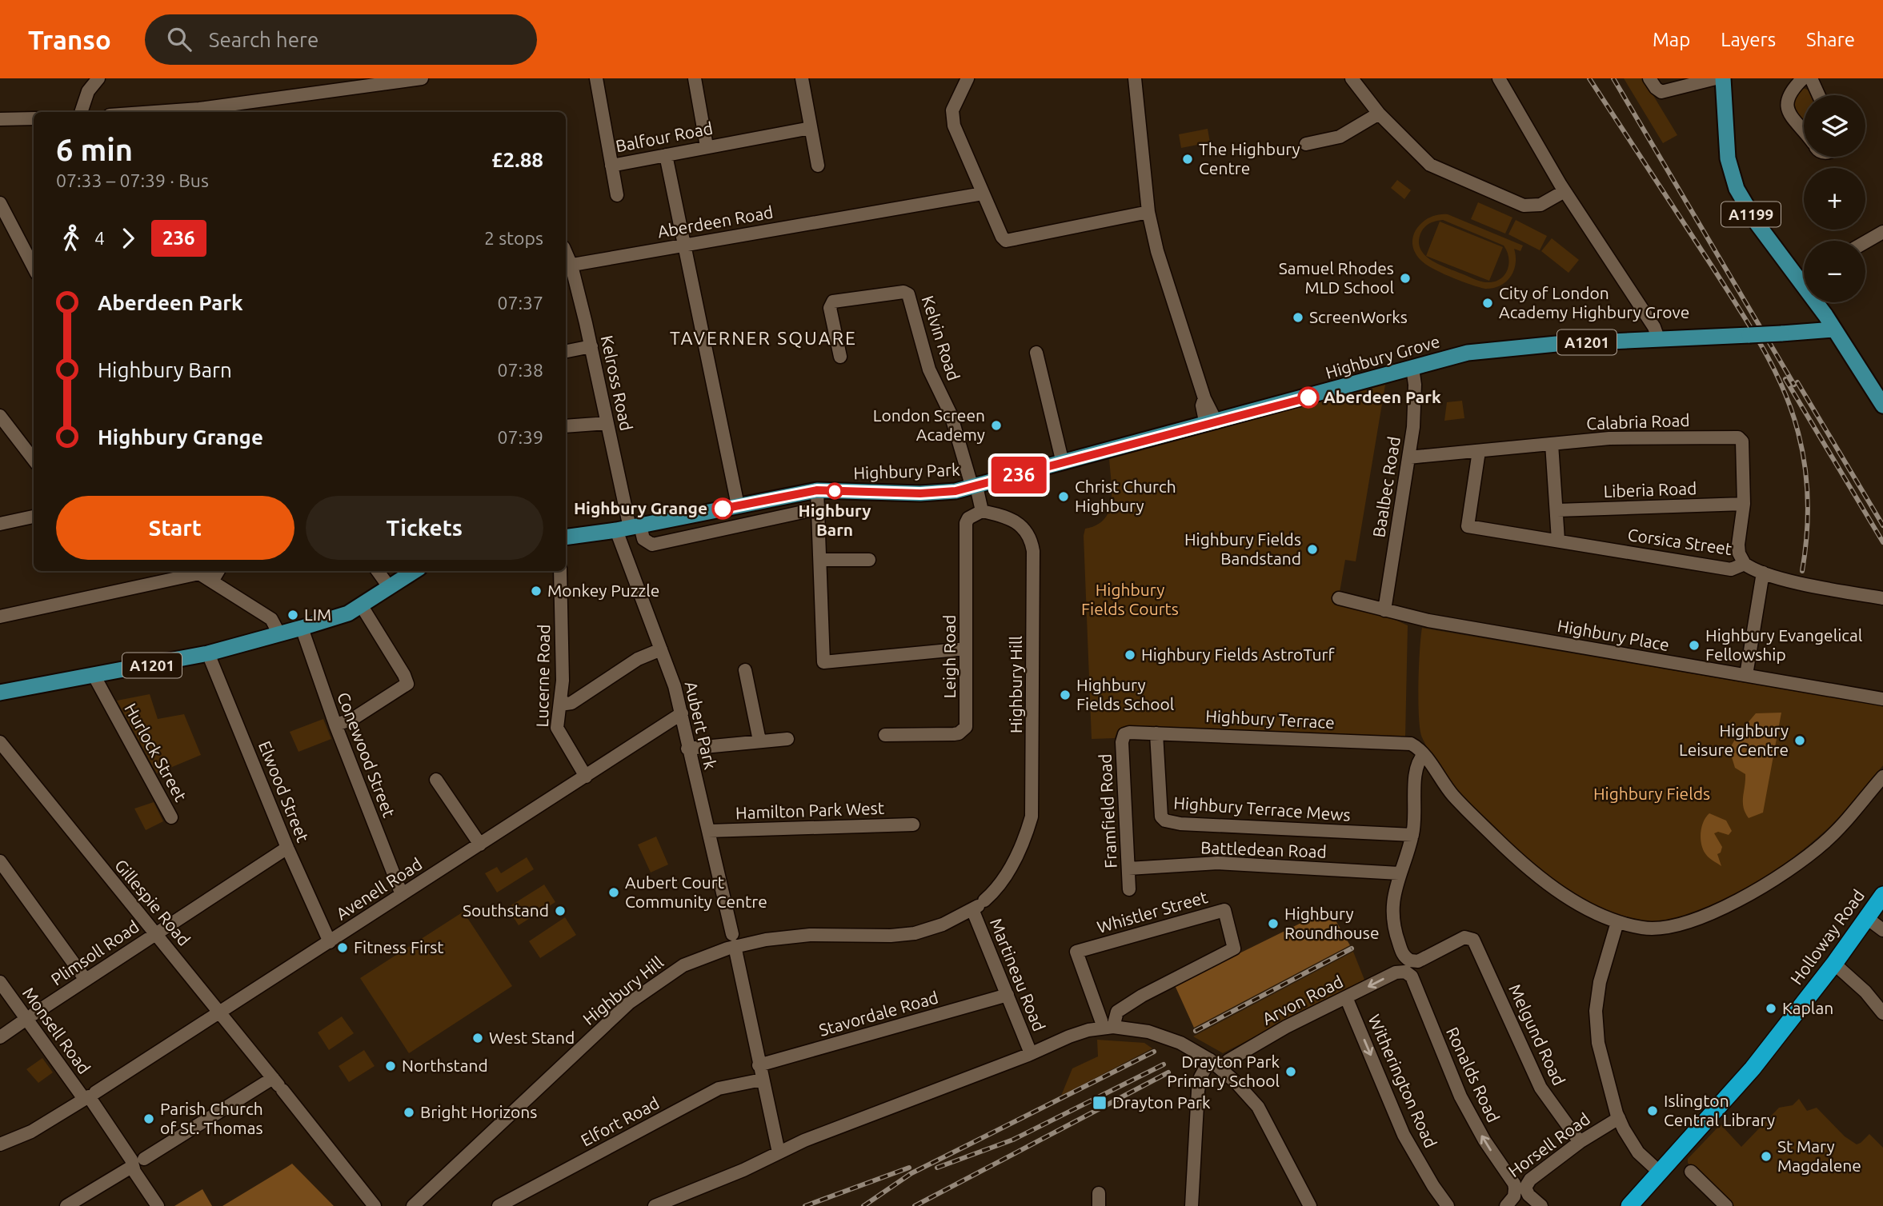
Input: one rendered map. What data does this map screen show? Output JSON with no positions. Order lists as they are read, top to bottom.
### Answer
{
  "streets": {
    "highway": ["Holloway Road"],
    "main road": [
      "A1199",
      "A1201",
      "Highbury Grove",
      "Highbury Park"
    ],
    "street": [
      "Balfour Road",
      "Aberdeen Road",
      "Kelvin Road",
      "Kelross Road",
      "Calabria Road",
      "Baalbec Road",
      "Liberia Road",
      "Corsica Street",
      "Highbury Place",
      "Leigh Road",
      "Lucerne Road",
      "Highbury Hill",
      "Highbury Terrace",
      "Aubert Park",
      "Hurlock Street",
      "Conewood Street",
      "Elwood Street",
      "Highbury Terrace Mews",
      "Hamilton Park West",
      "Framfield Road",
      "Battledean Road",
      "Avenell Road",
      "Gillespie Road",
      "Whistler Street",
      "Plimsoll Road",
      "Martineau Road",
      "Arvon Road",
      "Stavordale Road",
      "Monsell Road",
      "Melgund Road",
      "Ronalds Road",
      "Witherington Road",
      "Elfort Road",
      "Horsell Road"
    ]
  },
  "crossings": [
    ["A1199", "Highbury Grove"],
    ["Aberdeen Road", "Kelross Road"],
    ["Kelvin Road", "Highbury Grove"],
    ["Kelvin Road", "Highbury Park"],
    ["A1201", "Hurlock Street"],
    ["A1201", "Conewood Street"],
    ["A1201", "Elwood Street"],
    ["Highbury Grove", "Highbury Park"],
    ["Highbury Grove", "Baalbec Road"],
    ["Kelross Road", "Highbury Park"],
    ["Kelross Road", "Aubert Park"],
    ["Calabria Road", "Baalbec Road"],
    ["Calabria Road", "Liberia Road"],
    ["Calabria Road", "Corsica Street"],
    ["Highbury Park", "Aubert Park"],
    ["Baalbec Road", "Highbury Place"],
    ["Leigh Road", "Highbury Hill"],
    ["Lucerne Road", "Avenell Road"],
    ["Highbury Hill", "Aubert Park"],
    ["Highbury Hill", "Martineau Road"],
    ["Highbury Terrace", "Highbury Terrace Mews"],
    ["Highbury Terrace", "Framfield Road"],
    ["Highbury Terrace", "Ronalds Road"],
    ["Aubert Park", "Hamilton Park West"],
    ["Aubert Park", "Avenell Road"],
    ["Aubert Park", "Stavordale Road"],
    ["Aubert Park", "Elfort Road"],
    ["Conewood Street", "Avenell Road"],
    ["Elwood Street", "Avenell Road"],
    ["Elwood Street", "Plimsoll Road"],
    ["Highbury Terrace Mews", "Ronalds Road"],
    ["Framfield Road", "Battledean Road"],
    ["Battledean Road", "Ronalds Road"],
    ["Avenell Road", "Gillespie Road"],
    ["Avenell Road", "Monsell Road"],
    ["Gillespie Road", "Plimsoll Road"],
    ["Plimsoll Road", "Monsell Road"],
    ["Martineau Road", "Stavordale Road"],
    ["Arvon Road", "Melgund Road"],
    ["Arvon Road", "Ronalds Road"],
    ["Arvon Road", "Witherington Road"],
    ["Melgund Road", "Horsell Road"],
    ["Ronalds Road", "Horsell Road"]
  ],
  "one_way": ["Ronalds Road", "Witherington Road"],
  "districts": ["TAVERNER SQUARE"],
  "parks": ["Highbury Fields Courts", "Highbury Fields"],
  "places": {
    "other": [
      "The Highbury Centre",
      "Samuel Rhodes MLD School",
      "City of London Academy Highbury Grove",
      "ScreenWorks",
      "Aberdeen Park",
      "London Screen Academy",
      "Highbury Barn",
      "Christ Church Highbury",
      "Highbury Grange",
      "Highbury Fields Bandstand",
      "Monkey Puzzle",
      "LIM",
      "Highbury Evangelical Fellowship",
      "Highbury Fields AstroTurf",
      "Highbury Fields School",
      "Highbury Leisure Centre",
      "Aubert Court Community Centre",
      "Southstand",
      "Highbury Roundhouse",
      "Fitness First",
      "Kaplan",
      "West Stand",
      "Northstand",
      "Drayton Park Primary School",
      "Islington Central Library",
      "Bright Horizons",
      "Parish Church of St. Thomas",
      "St Mary Magdalene"
    ],
    "transit": ["Drayton Park"]
  },
  "lines": ["bus line 236"],
  "page": {
    "header": "Transo",
    "search": "Search here",
    "nav": ["Map", "Layers", "Share"],
    "on_map": "236",
    "map_buttons": ["+", "−"],
    "heading": ["6 min", "07:33 – 07:39 · Bus", "£2.88"],
    "legs": ["4", "236", "2 stops"],
    "list": [
      {
        "name": "Aberdeen Park",
        "value": "07:37"
      },
      {
        "name": "Highbury Barn",
        "value": "07:38"
      },
      {
        "name": "Highbury Grange",
        "value": "07:39"
      }
    ],
    "buttons": ["Start", "Tickets"]
  }
}
